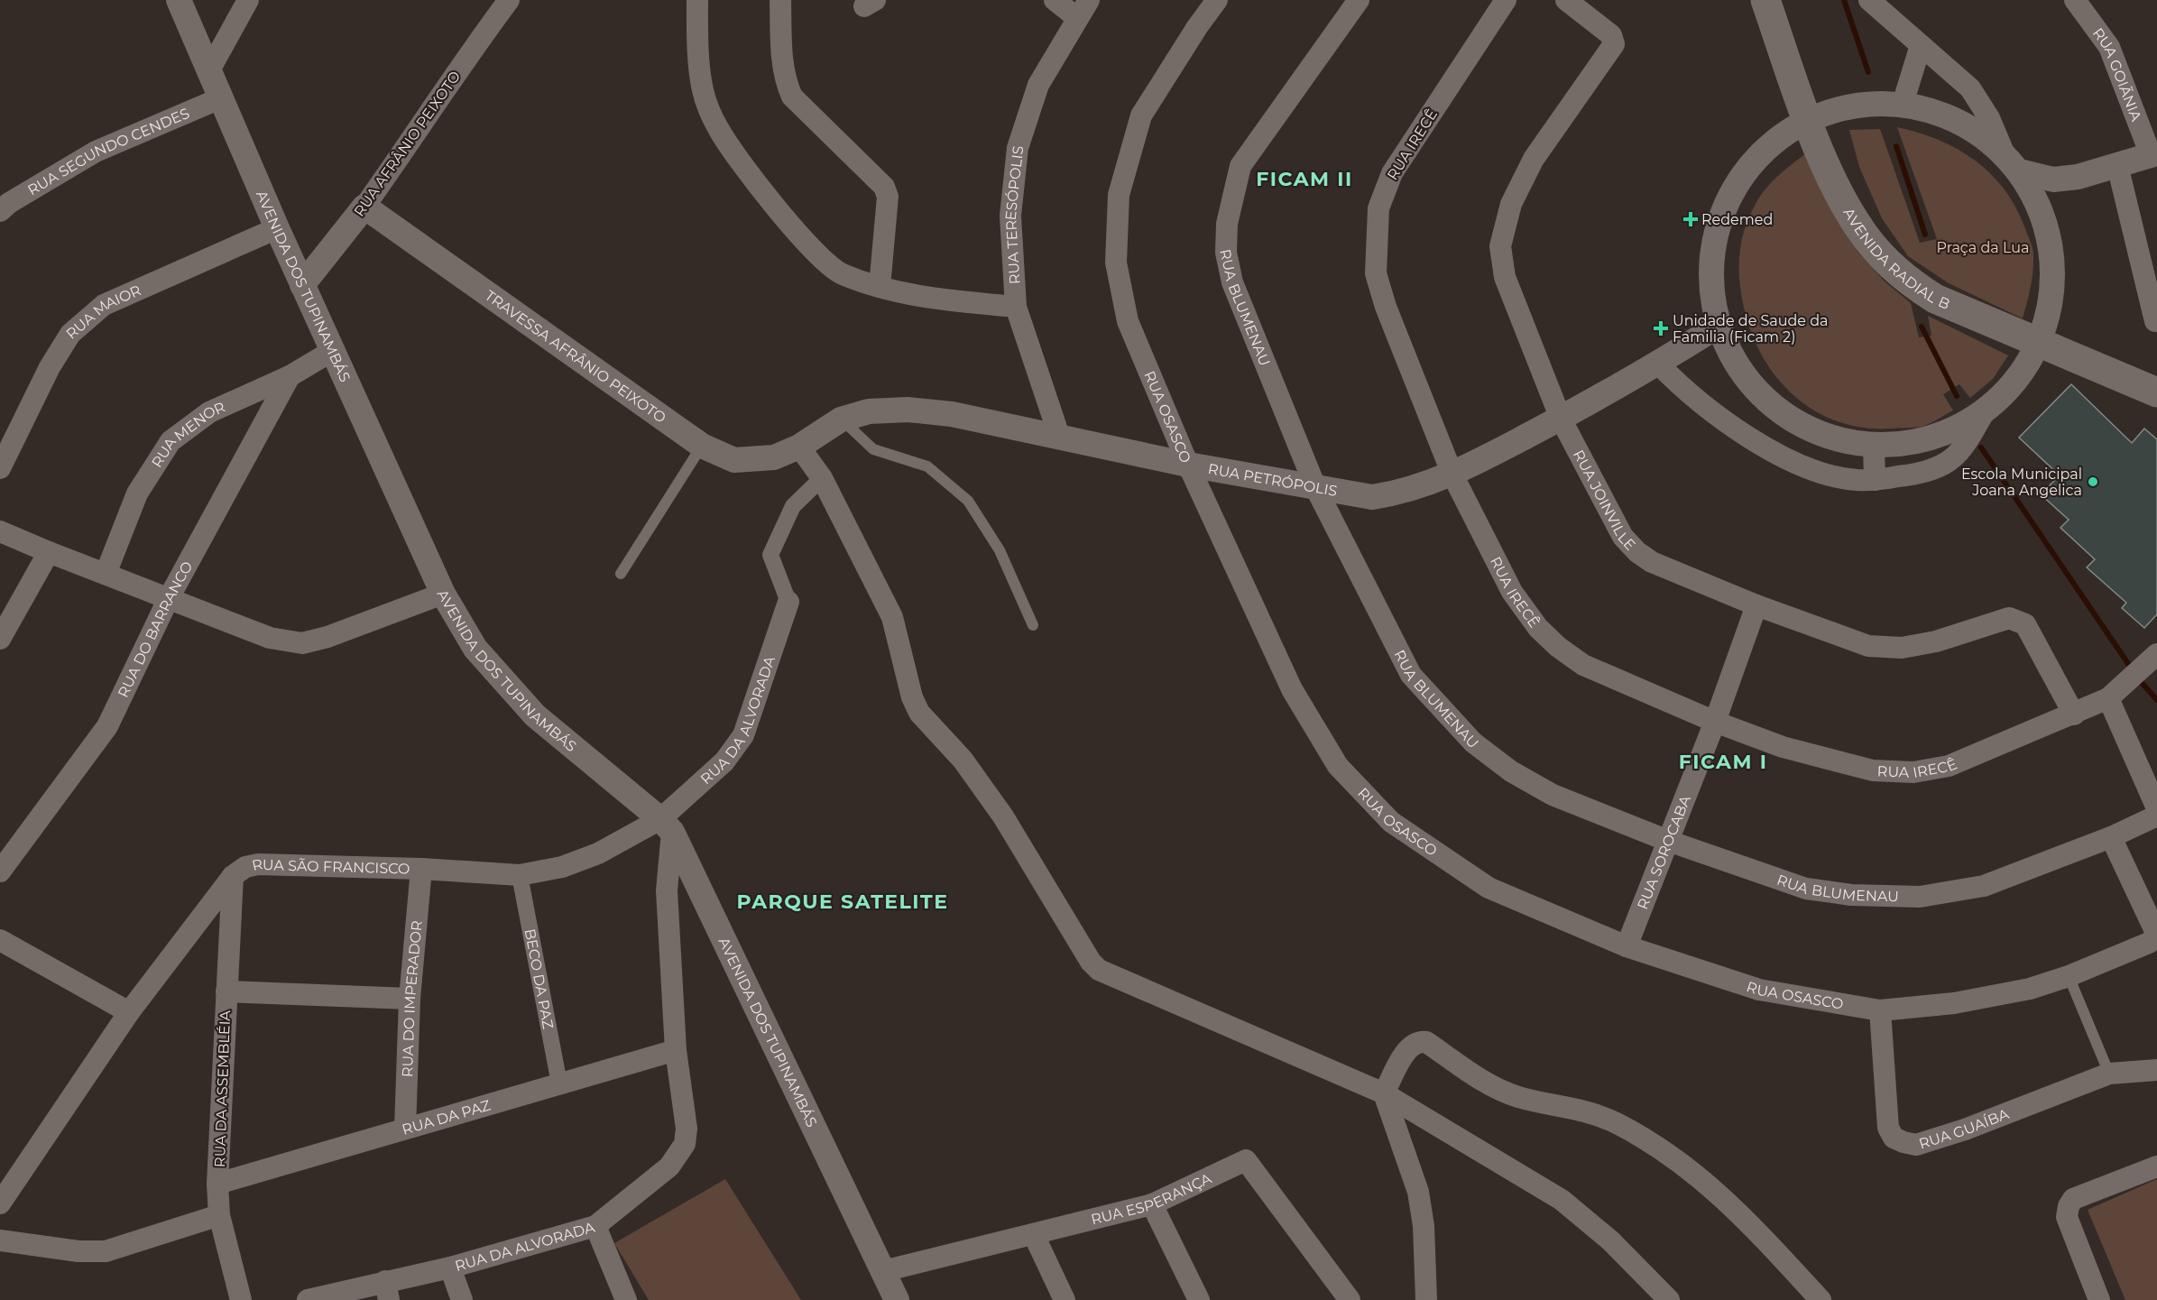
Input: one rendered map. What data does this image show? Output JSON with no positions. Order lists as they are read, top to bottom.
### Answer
{
  "streets": {
    "main road": ["AVENIDA RADIAL B"],
    "street": [
      "RUA GOIÃNIA",
      "RUA AFRÂNIO PEIXOTO",
      "RUA IRECÊ",
      "RUA SEGUNDO CENDES",
      "RUA TERESÓPOLIS",
      "AVENIDA DOS TUPINAMBÁS",
      "RUA BLUMENAU",
      "RUA MAIOR",
      "TRAVESSA AFRÂNIO PEIXOTO",
      "RUA OSASCO",
      "RUA MENOR",
      "RUA PETRÓPOLIS",
      "RUA JOINVILLE",
      "RUA DO BARRANCO",
      "RUA DA ALVORADA",
      "RUA SOROCABA",
      "RUA SÃO FRANCISCO",
      "BECO DA PAZ",
      "RUA DO IMPERADOR",
      "RUA DA ASSEMBLÉIA",
      "RUA DA PAZ",
      "RUA GUAÍBA",
      "RUA ESPERANÇA"
    ]
  },
  "crossings": [
    ["RUA AFRÂNIO PEIXOTO", "AVENIDA DOS TUPINAMBÁS"],
    ["RUA AFRÂNIO PEIXOTO", "TRAVESSA AFRÂNIO PEIXOTO"],
    ["RUA IRECÊ", "RUA PETRÓPOLIS"],
    ["RUA IRECÊ", "RUA JOINVILLE"],
    ["RUA IRECÊ", "RUA SOROCABA"],
    ["RUA SEGUNDO CENDES", "AVENIDA DOS TUPINAMBÁS"],
    ["RUA TERESÓPOLIS", "RUA PETRÓPOLIS"],
    ["AVENIDA DOS TUPINAMBÁS", "RUA MAIOR"],
    ["AVENIDA DOS TUPINAMBÁS", "RUA MENOR"],
    ["AVENIDA DOS TUPINAMBÁS", "RUA DA ALVORADA"],
    ["AVENIDA DOS TUPINAMBÁS", "RUA SÃO FRANCISCO"],
    ["AVENIDA DOS TUPINAMBÁS", "RUA ESPERANÇA"],
    ["RUA BLUMENAU", "RUA OSASCO"],
    ["RUA BLUMENAU", "RUA PETRÓPOLIS"],
    ["RUA BLUMENAU", "RUA SOROCABA"],
    ["TRAVESSA AFRÂNIO PEIXOTO", "RUA PETRÓPOLIS"],
    ["RUA OSASCO", "RUA PETRÓPOLIS"],
    ["RUA OSASCO", "RUA SOROCABA"],
    ["RUA OSASCO", "RUA GUAÍBA"],
    ["RUA MENOR", "RUA DO BARRANCO"],
    ["RUA PETRÓPOLIS", "RUA JOINVILLE"],
    ["RUA JOINVILLE", "RUA SOROCABA"],
    ["RUA DA ALVORADA", "RUA SÃO FRANCISCO"],
    ["RUA DA ALVORADA", "RUA DA PAZ"],
    ["RUA SÃO FRANCISCO", "BECO DA PAZ"],
    ["RUA SÃO FRANCISCO", "RUA DO IMPERADOR"],
    ["RUA SÃO FRANCISCO", "RUA DA ASSEMBLÉIA"],
    ["BECO DA PAZ", "RUA DA PAZ"],
    ["RUA DO IMPERADOR", "RUA DA PAZ"],
    ["RUA DA ASSEMBLÉIA", "RUA DA PAZ"]
  ],
  "districts": ["FICAM II", "FICAM I", "PARQUE SATELITE"],
  "parks": ["Praça da Lua"],
  "places": {
    "health": ["Redemed", "Unidade de Saude da Familia (Ficam 2)"],
    "other": ["Escola Municipal Joana Angelica"]
  }
}
